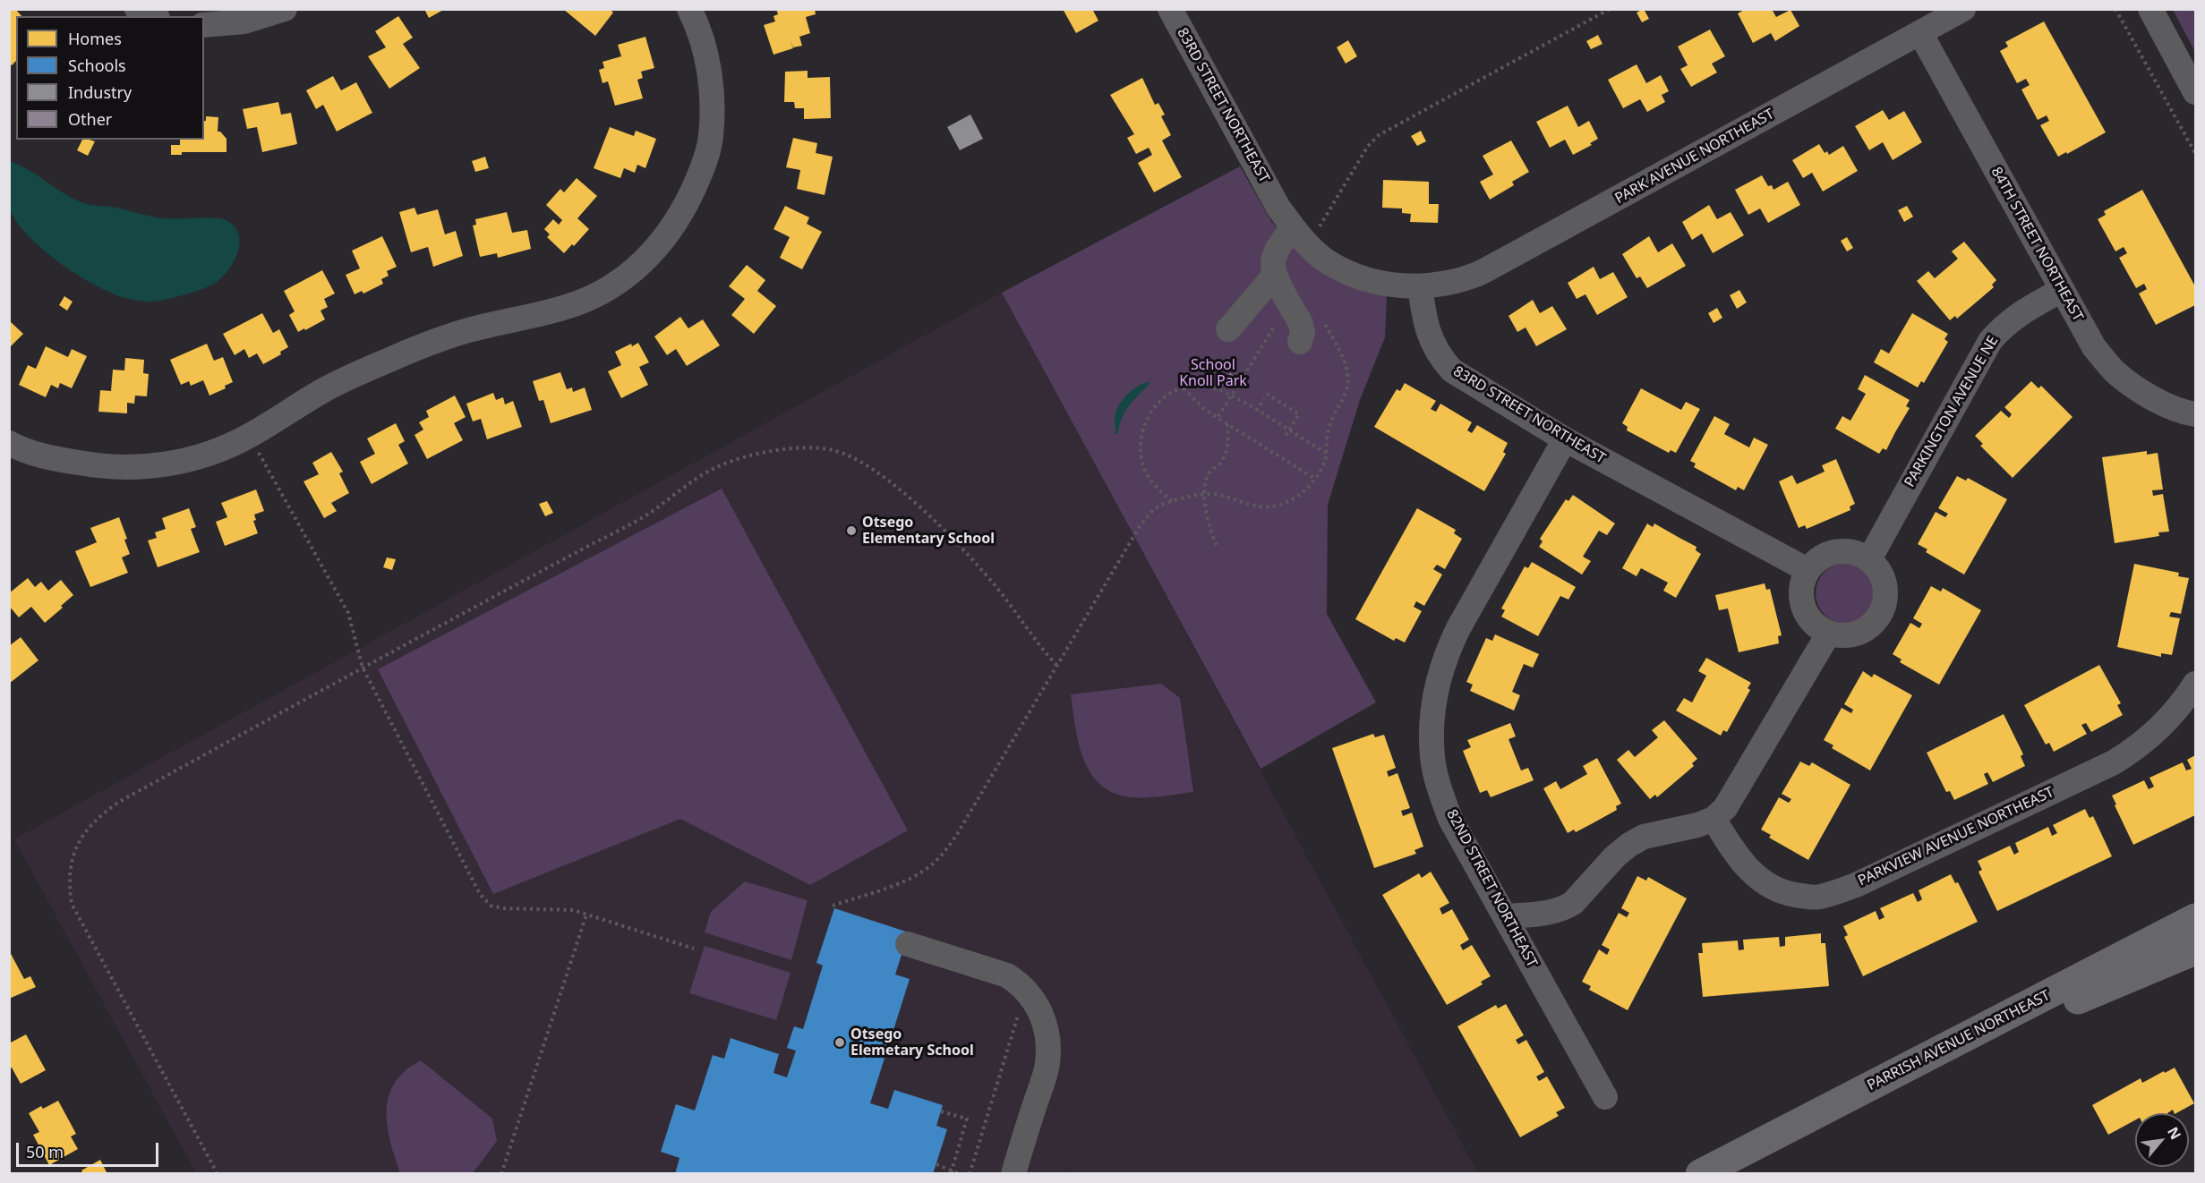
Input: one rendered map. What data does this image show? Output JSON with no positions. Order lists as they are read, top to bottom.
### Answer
{
  "streets": {
    "main road": ["PARRISH AVENUE NORTHEAST"],
    "street": [
      "83RD STREET NORTHEAST",
      "PARK AVENUE NORTHEAST",
      "84TH STREET NORTHEAST",
      "PARKINGTON AVENUE NE",
      "PARKVIEW AVENUE NORTHEAST",
      "82ND STREET NORTHEAST"
    ]
  },
  "crossings": [
    ["83RD STREET NORTHEAST", "PARK AVENUE NORTHEAST"],
    ["83RD STREET NORTHEAST", "PARKINGTON AVENUE NE"],
    ["83RD STREET NORTHEAST", "82ND STREET NORTHEAST"],
    ["PARK AVENUE NORTHEAST", "84TH STREET NORTHEAST"],
    ["84TH STREET NORTHEAST", "PARKINGTON AVENUE NE"]
  ],
  "parks": ["School Knoll Park"],
  "places": ["Otsego Elementary School", "Otsego Elemetary School"],
  "legend": [
    "Homes",
    "Schools",
    "Industry",
    "Other"
  ],
  "scale_bar": "50 m",
  "north": "top right"
}
